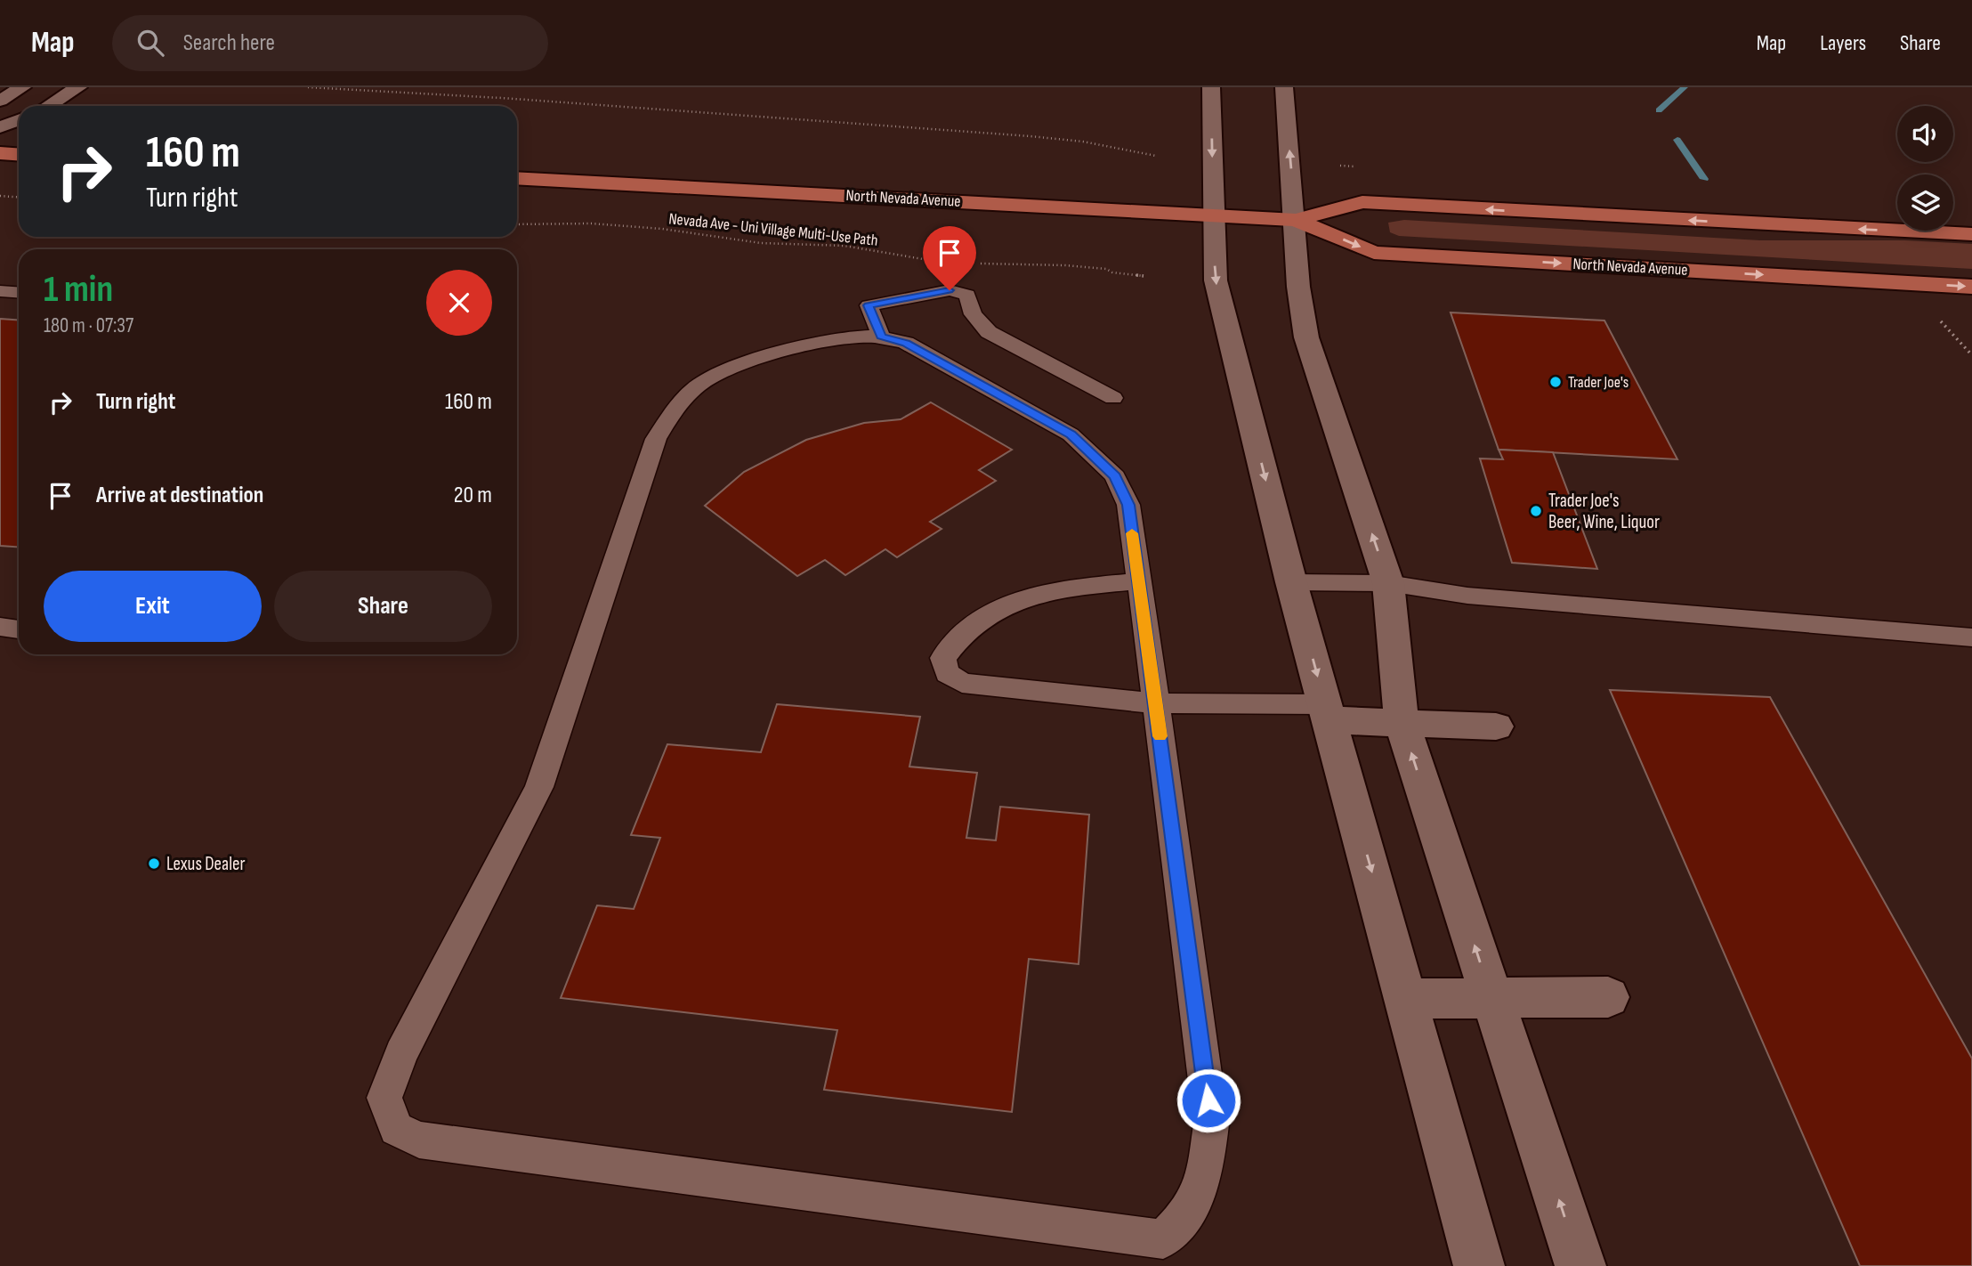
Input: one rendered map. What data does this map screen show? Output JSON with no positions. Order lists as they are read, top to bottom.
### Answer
{
  "streets": {
    "main road": ["North Nevada Avenue"],
    "path": ["Nevada Ave - Uni Village Multi-Use Path"]
  },
  "places": ["Trader Joe's", "Trader Joe's Beer, Wine, Liquor", "Lexus Dealer"],
  "page": {
    "header": "Map",
    "search": "Search here",
    "nav": ["Map", "Layers", "Share"],
    "turn": ["160 m", "Turn right"],
    "heading": ["1 min", "180 m · 07:37"],
    "list": [
      {
        "name": "Turn right",
        "value": "160 m"
      },
      {
        "name": "Arrive at destination",
        "value": "20 m"
      }
    ],
    "buttons": ["Exit", "Share"]
  }
}
